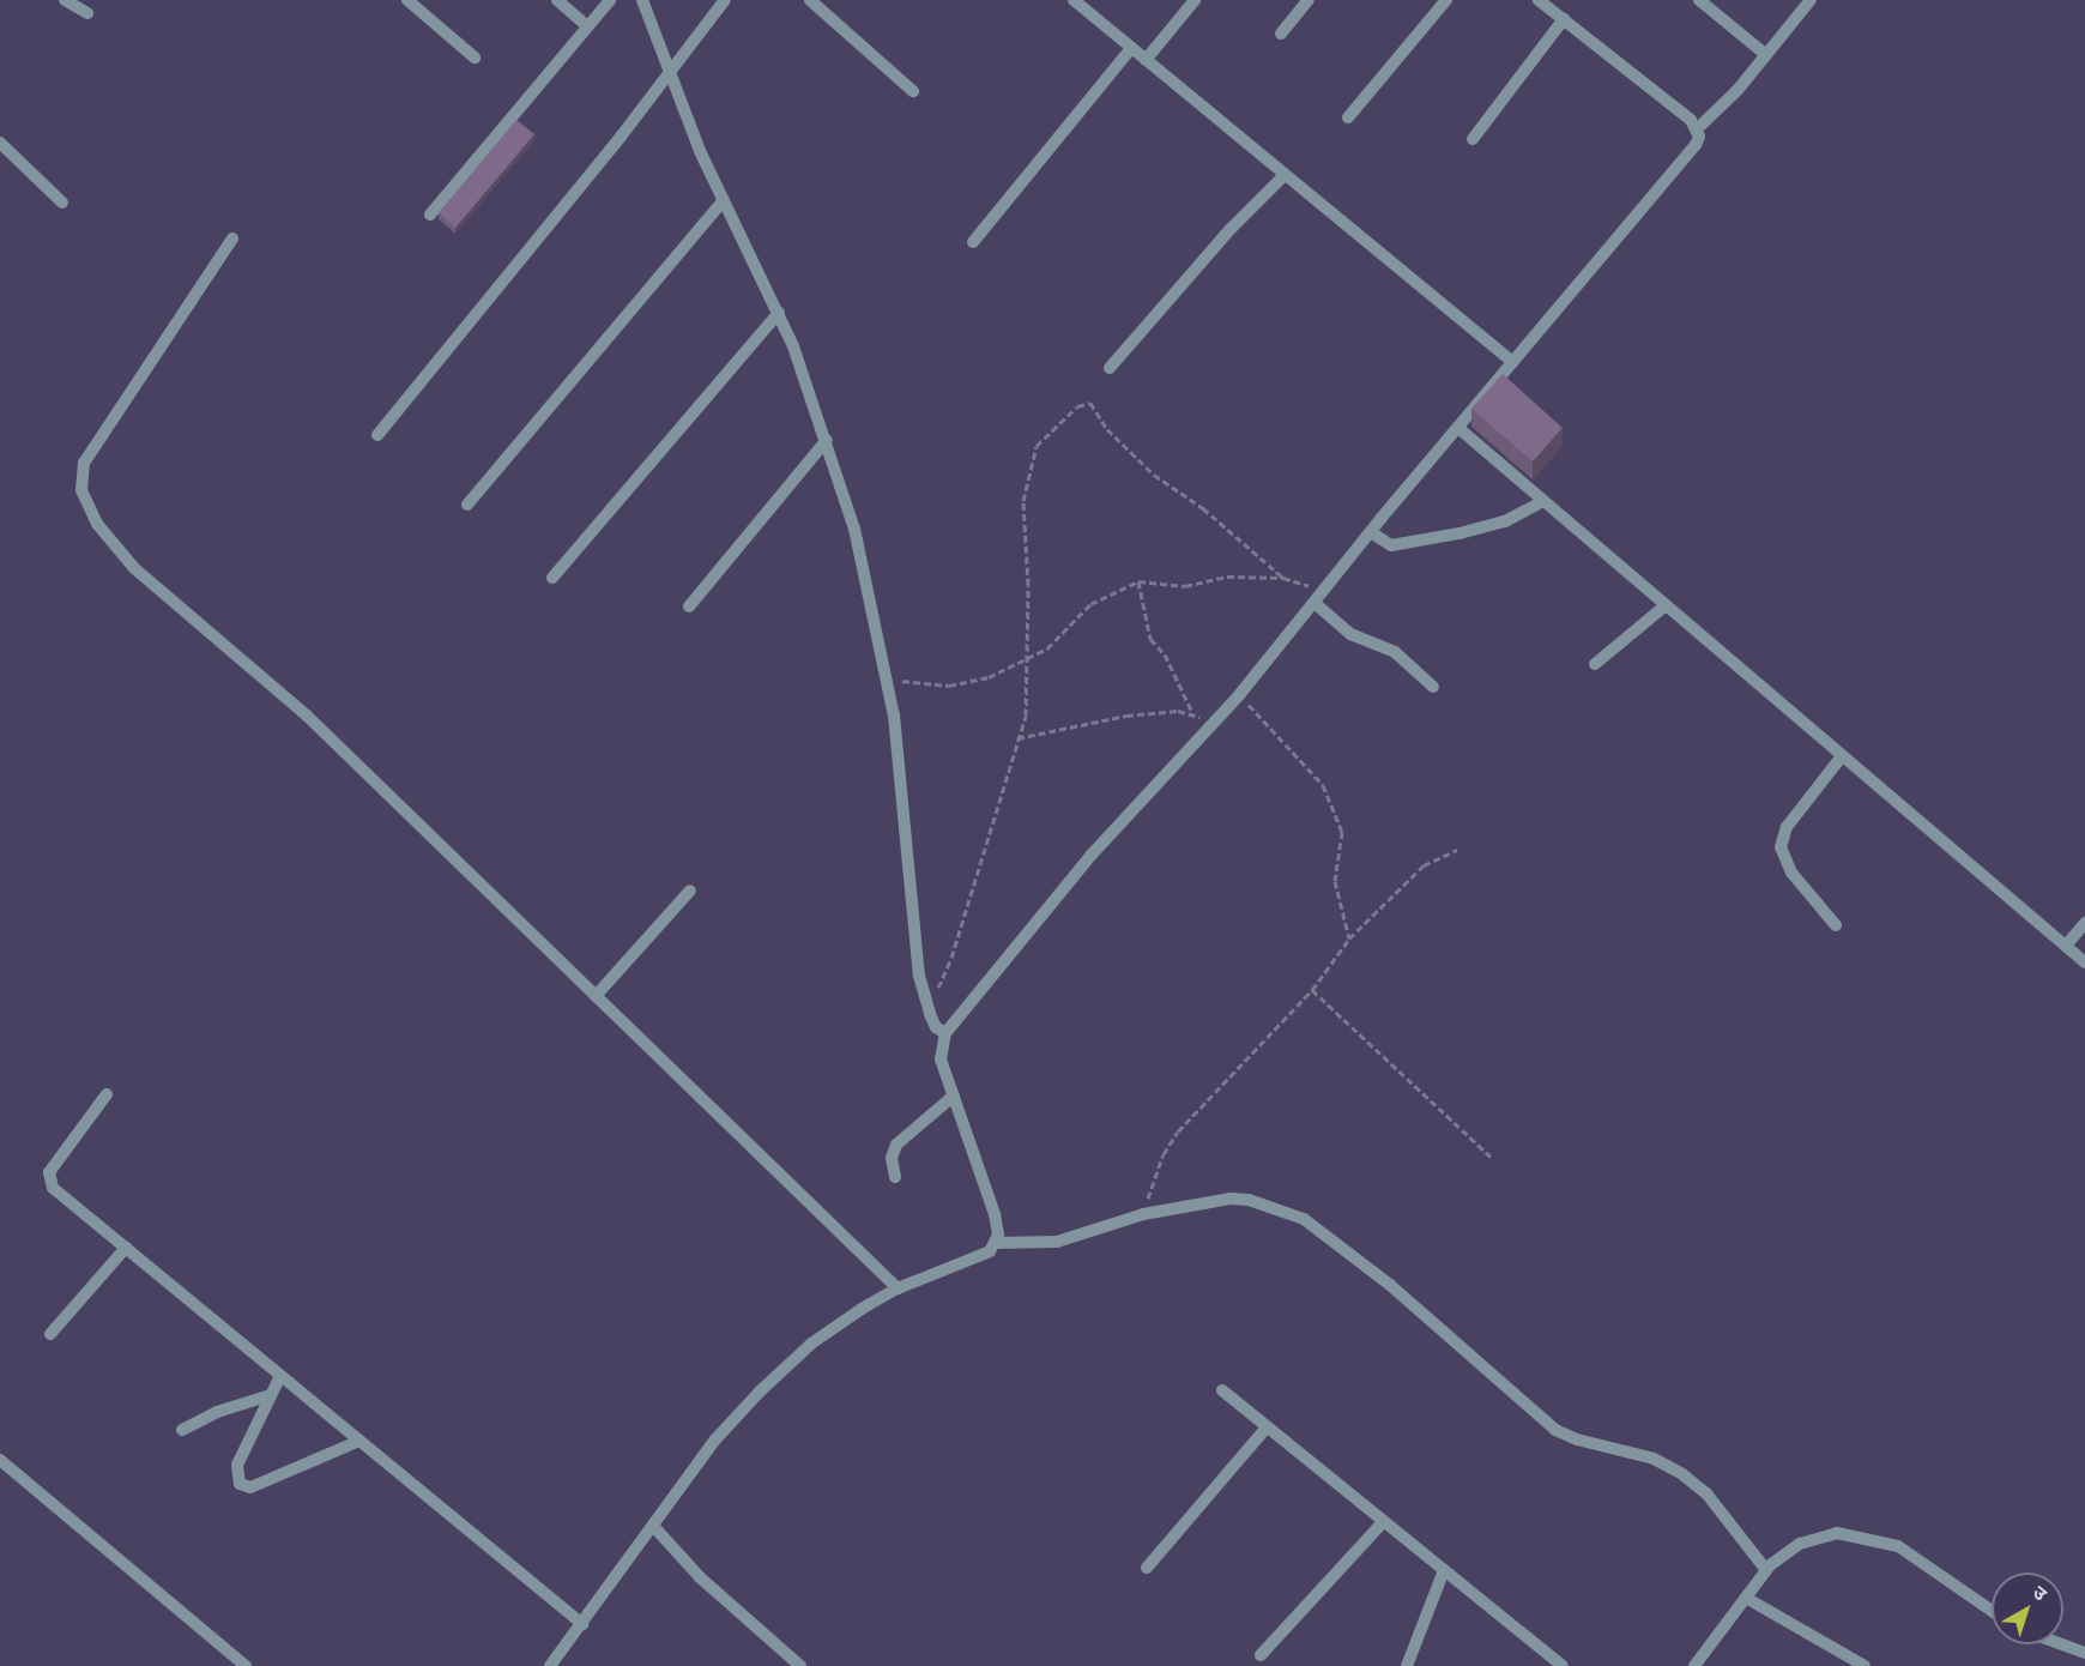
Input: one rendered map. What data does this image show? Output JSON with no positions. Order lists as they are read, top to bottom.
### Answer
{
  "north": "top right"
}
